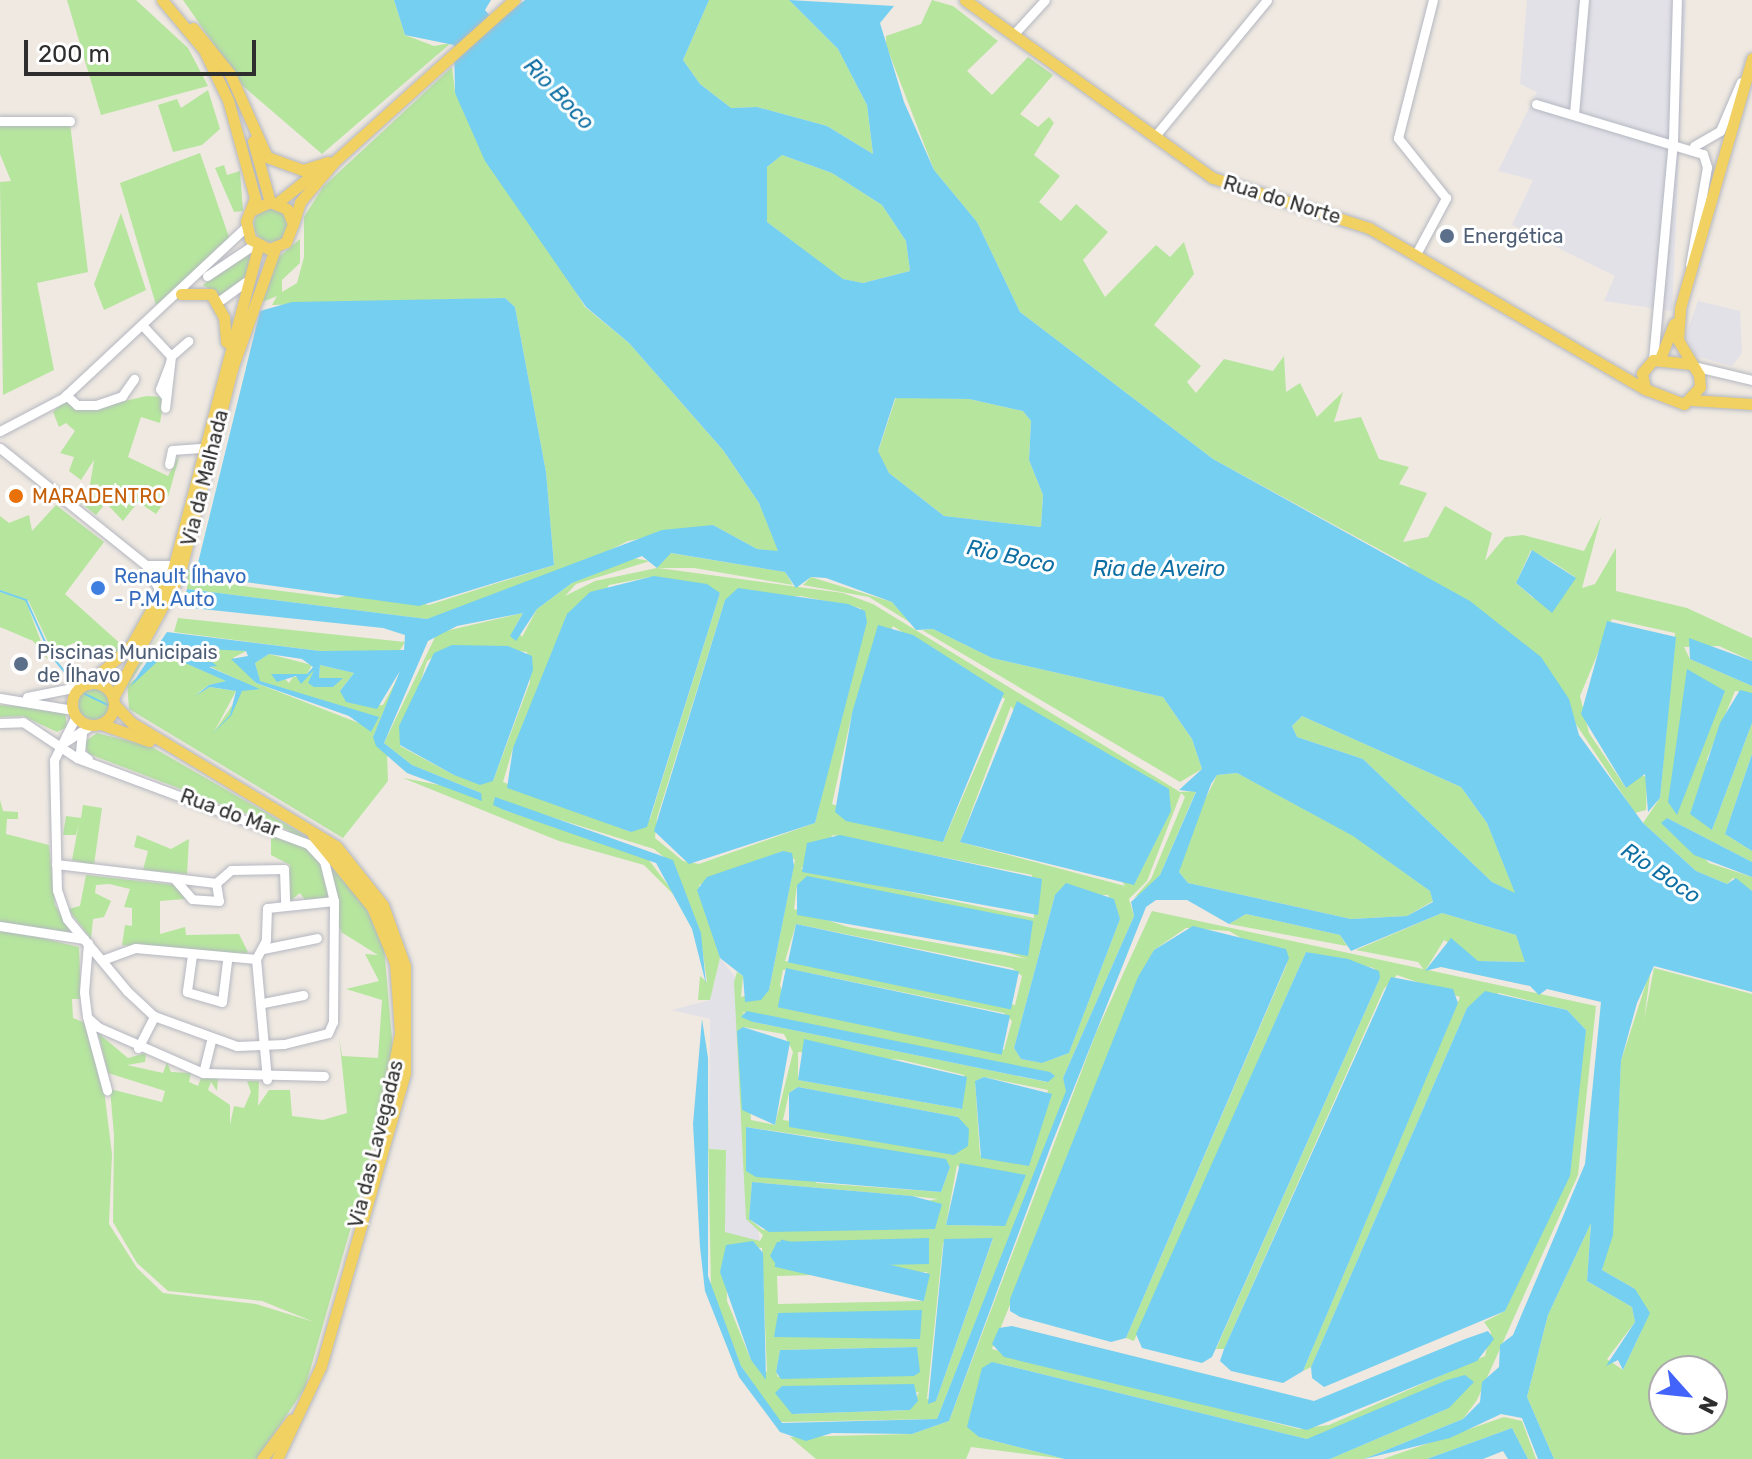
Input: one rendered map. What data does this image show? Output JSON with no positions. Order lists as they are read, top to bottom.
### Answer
{
  "streets": {
    "main road": ["Rua do Norte", "Via da Malhada", "Via das Lavegadas"],
    "street": ["Rua do Mar"]
  },
  "crossings": [
    ["Via da Malhada", "Via das Lavegadas"]
  ],
  "water": ["Rio Boco", "Ria de Aveiro"],
  "places": [
    "Energética",
    "MARADENTRO",
    "Renault Ílhavo - P.M. Auto",
    "Piscinas Municipais de Ílhavo"
  ],
  "scale_bar": "200 m",
  "north": "bottom right"
}
